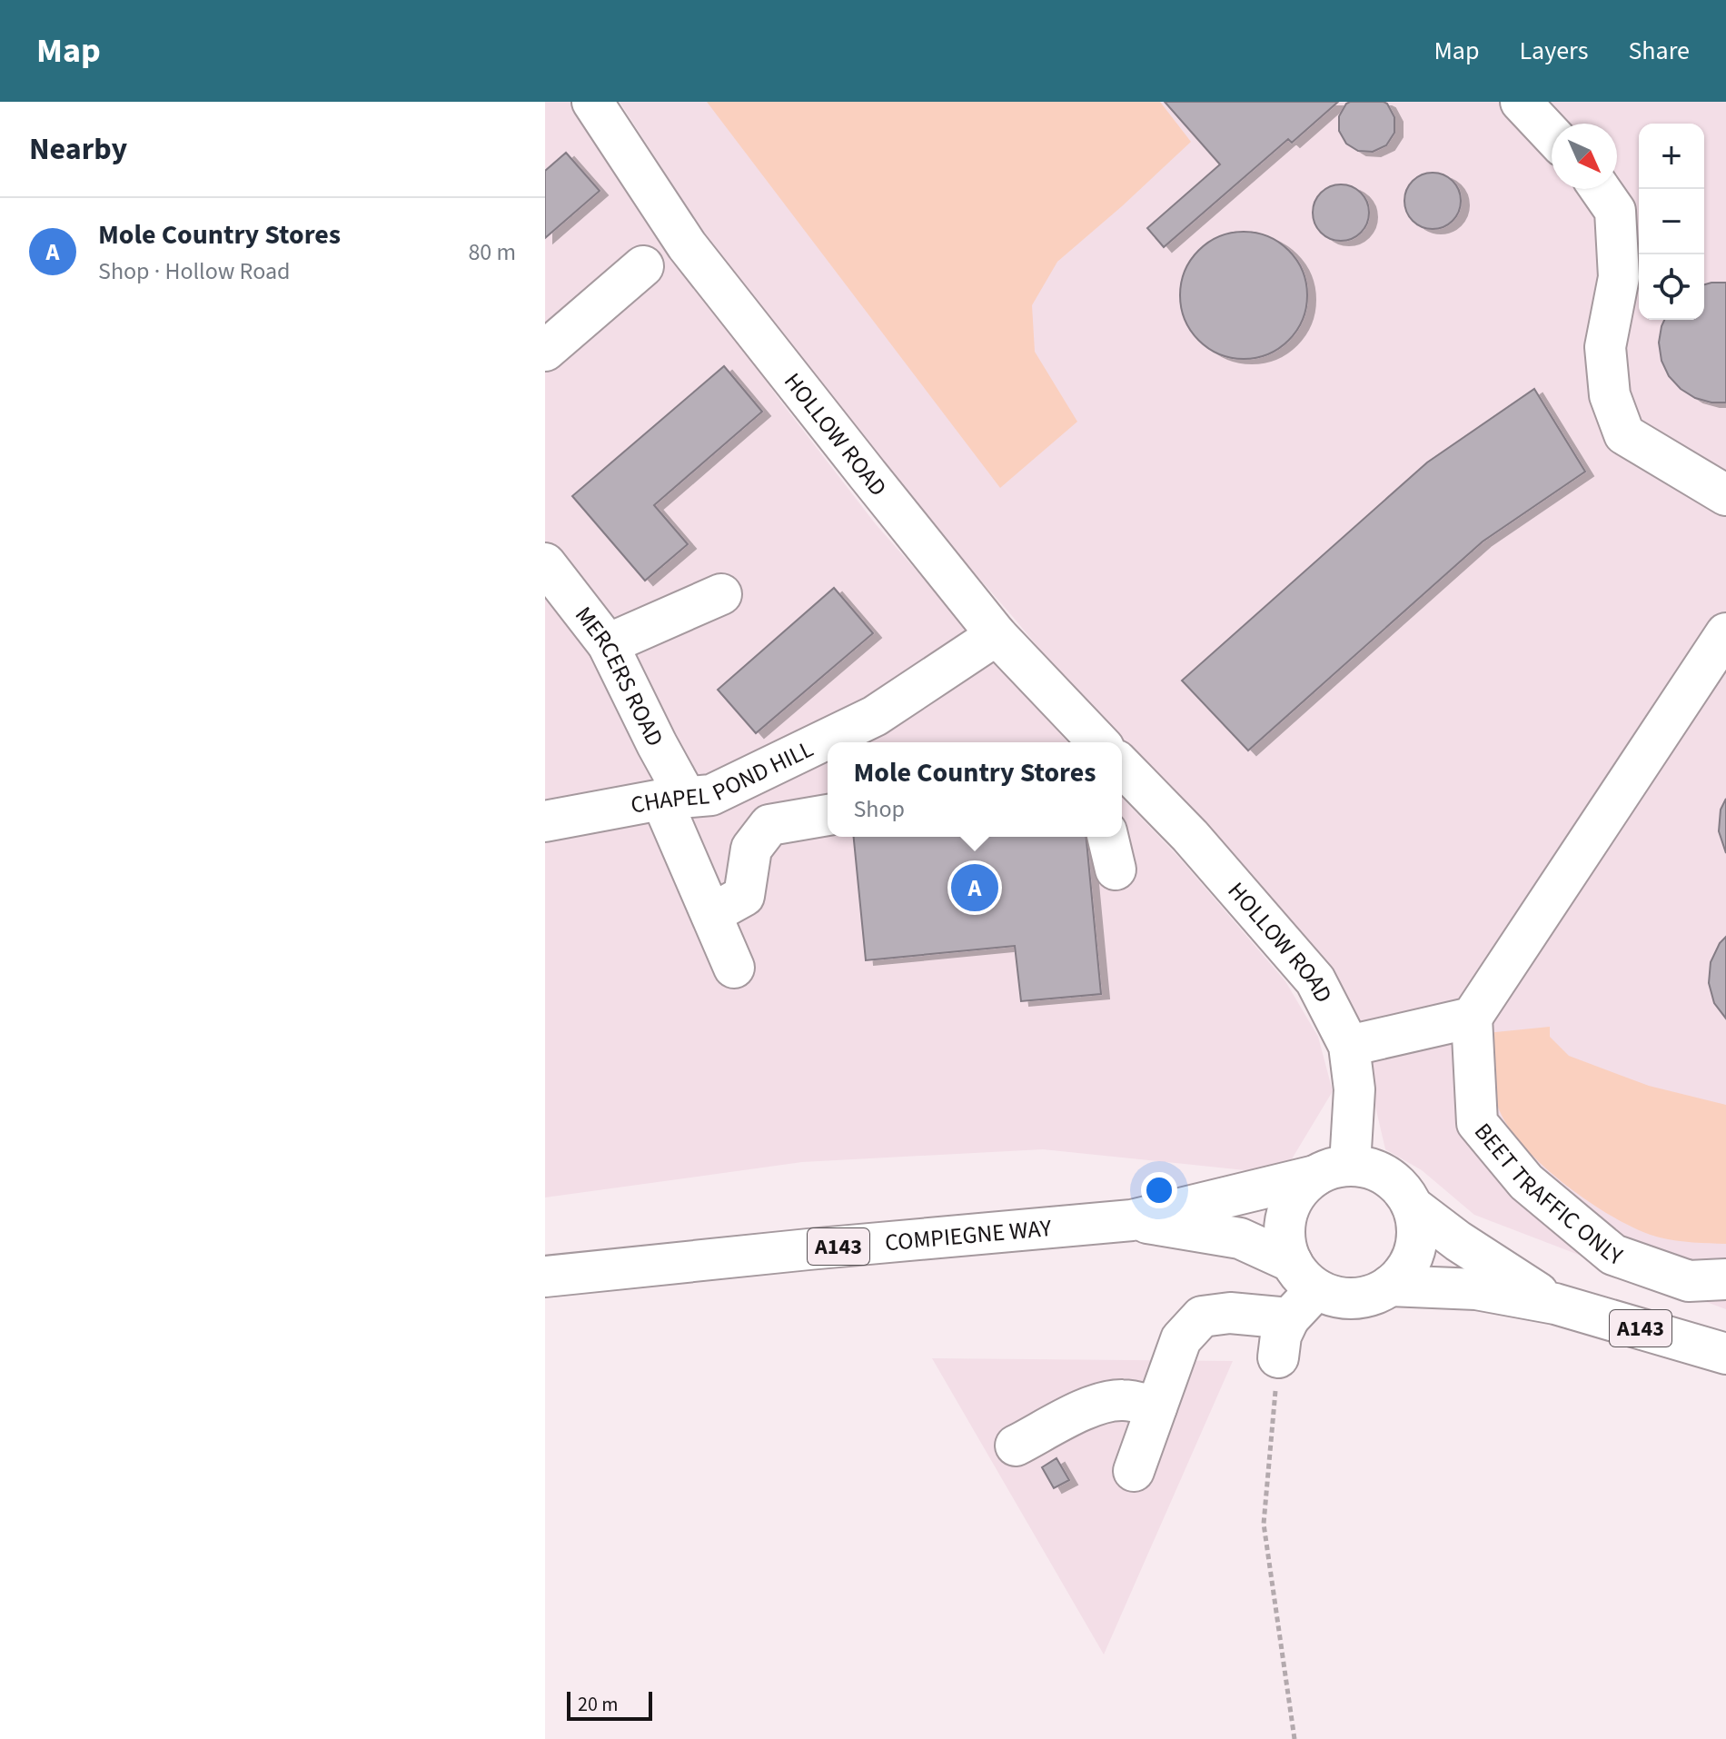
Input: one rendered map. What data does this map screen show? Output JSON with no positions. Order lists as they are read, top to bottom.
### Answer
{
  "streets": {
    "main road": [
      "HOLLOW ROAD",
      "MERCERS ROAD",
      "CHAPEL POND HILL",
      "BEET TRAFFIC ONLY",
      "COMPIEGNE WAY",
      "A143"
    ]
  },
  "crossings": [
    ["HOLLOW ROAD", "CHAPEL POND HILL"],
    ["HOLLOW ROAD", "COMPIEGNE WAY"],
    ["HOLLOW ROAD", "A143"],
    ["MERCERS ROAD", "CHAPEL POND HILL"],
    ["COMPIEGNE WAY", "A143"]
  ],
  "scale_bar": "20 m",
  "north": "bottom right",
  "page": {
    "header": "Map",
    "nav": ["Map", "Layers", "Share"],
    "heading": "Nearby",
    "map_buttons": ["+", "−"],
    "list": [
      {
        "mark": "A",
        "name": "Mole Country Stores",
        "note": "Shop · Hollow Road",
        "value": "80 m"
      }
    ],
    "popup": ["Mole Country Stores", "Shop"],
    "pins": "A",
    "scale": "20 m"
  }
}
